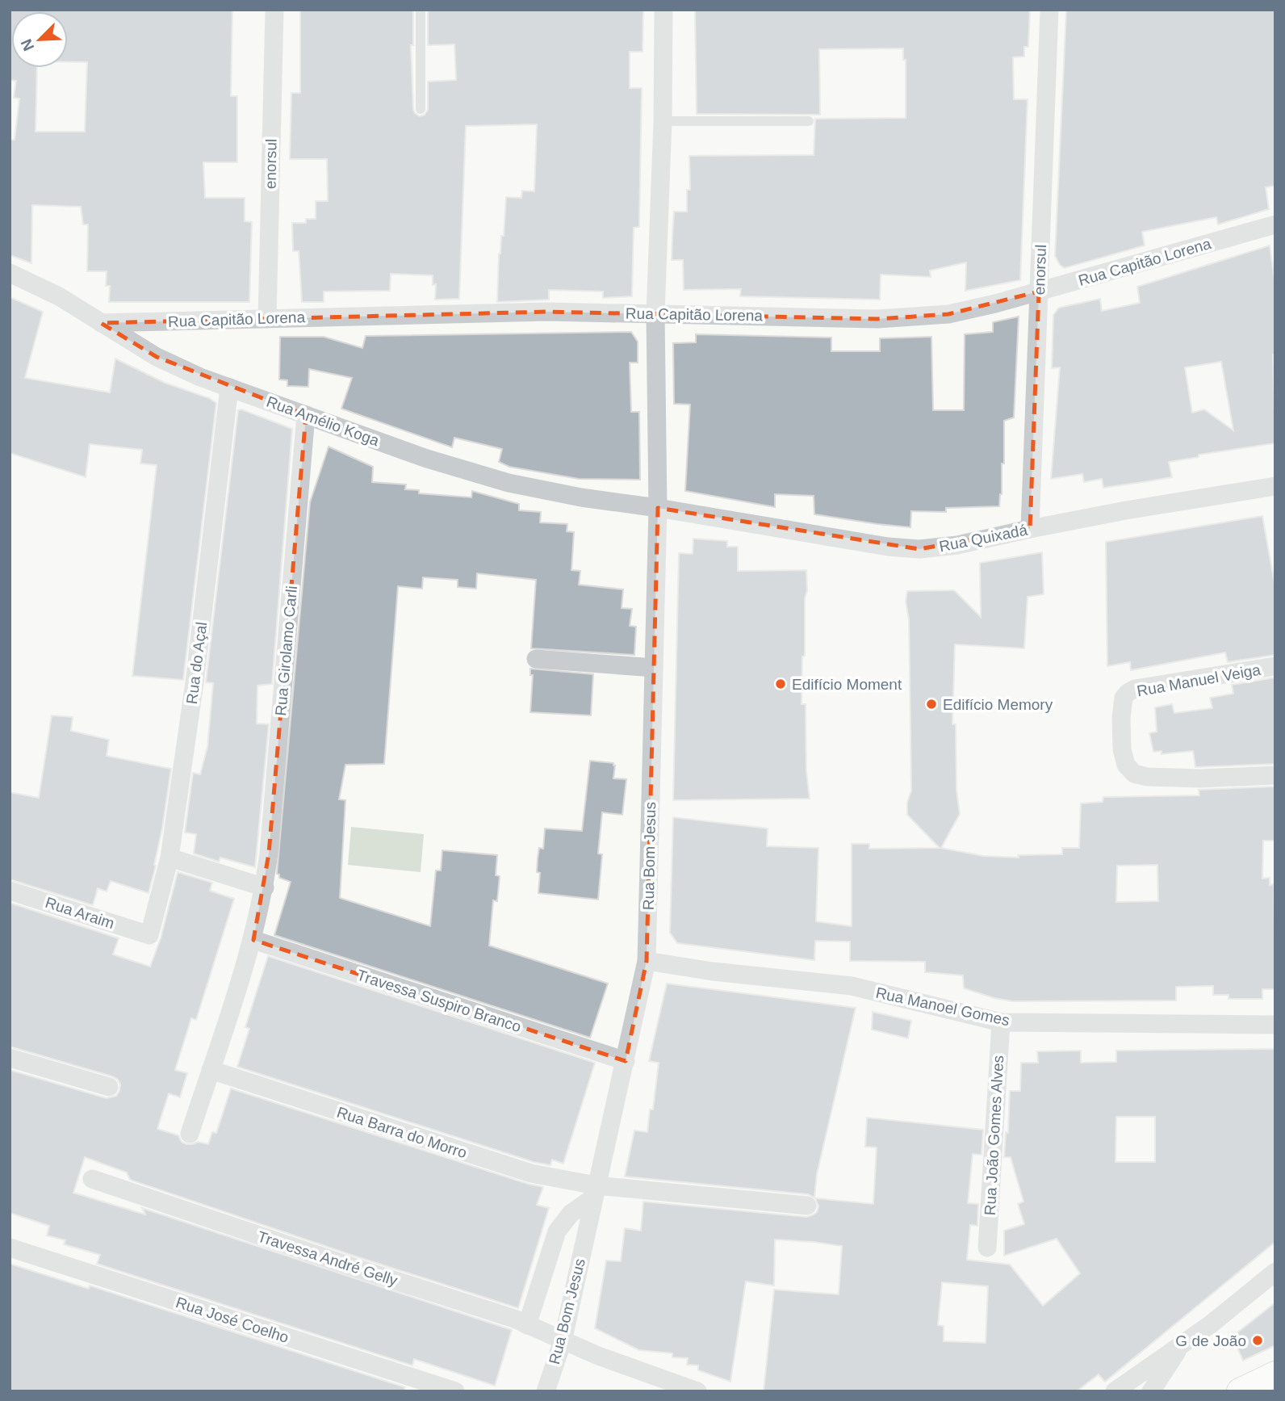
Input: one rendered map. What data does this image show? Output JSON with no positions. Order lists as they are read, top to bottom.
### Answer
{
  "streets": {
    "street": [
      "enorsul",
      "Rua Capitão Lorena",
      "Rua Amélio Koga",
      "Rua Quixadá",
      "Rua Girolamo Carli",
      "Rua do Açal",
      "Rua Manuel Veiga",
      "Rua Bom Jesus",
      "Rua Araim",
      "Travessa Suspiro Branco",
      "Rua Manoel Gomes",
      "Rua Barra do Morro",
      "Rua João Gomes Alves",
      "Travessa André Gelly",
      "Rua José Coelho"
    ]
  },
  "crossings": [
    ["enorsul", "Rua Capitão Lorena"],
    ["enorsul", "Rua Quixadá"],
    ["Rua Capitão Lorena", "Rua Amélio Koga"],
    ["Rua Amélio Koga", "Rua Quixadá"],
    ["Rua Amélio Koga", "Rua Girolamo Carli"],
    ["Rua Amélio Koga", "Rua do Açal"],
    ["Rua Amélio Koga", "Rua Bom Jesus"],
    ["Rua Quixadá", "Rua Bom Jesus"],
    ["Rua Girolamo Carli", "Travessa Suspiro Branco"],
    ["Rua Girolamo Carli", "Rua Barra do Morro"],
    ["Rua do Açal", "Rua Araim"],
    ["Rua Bom Jesus", "Travessa Suspiro Branco"],
    ["Rua Bom Jesus", "Rua Manoel Gomes"],
    ["Rua Bom Jesus", "Rua Barra do Morro"],
    ["Rua Bom Jesus", "Travessa André Gelly"],
    ["Rua Manoel Gomes", "Rua João Gomes Alves"]
  ],
  "places": ["Edifício Moment", "Edifício Memory", "G de João"],
  "north": "bottom left"
}
